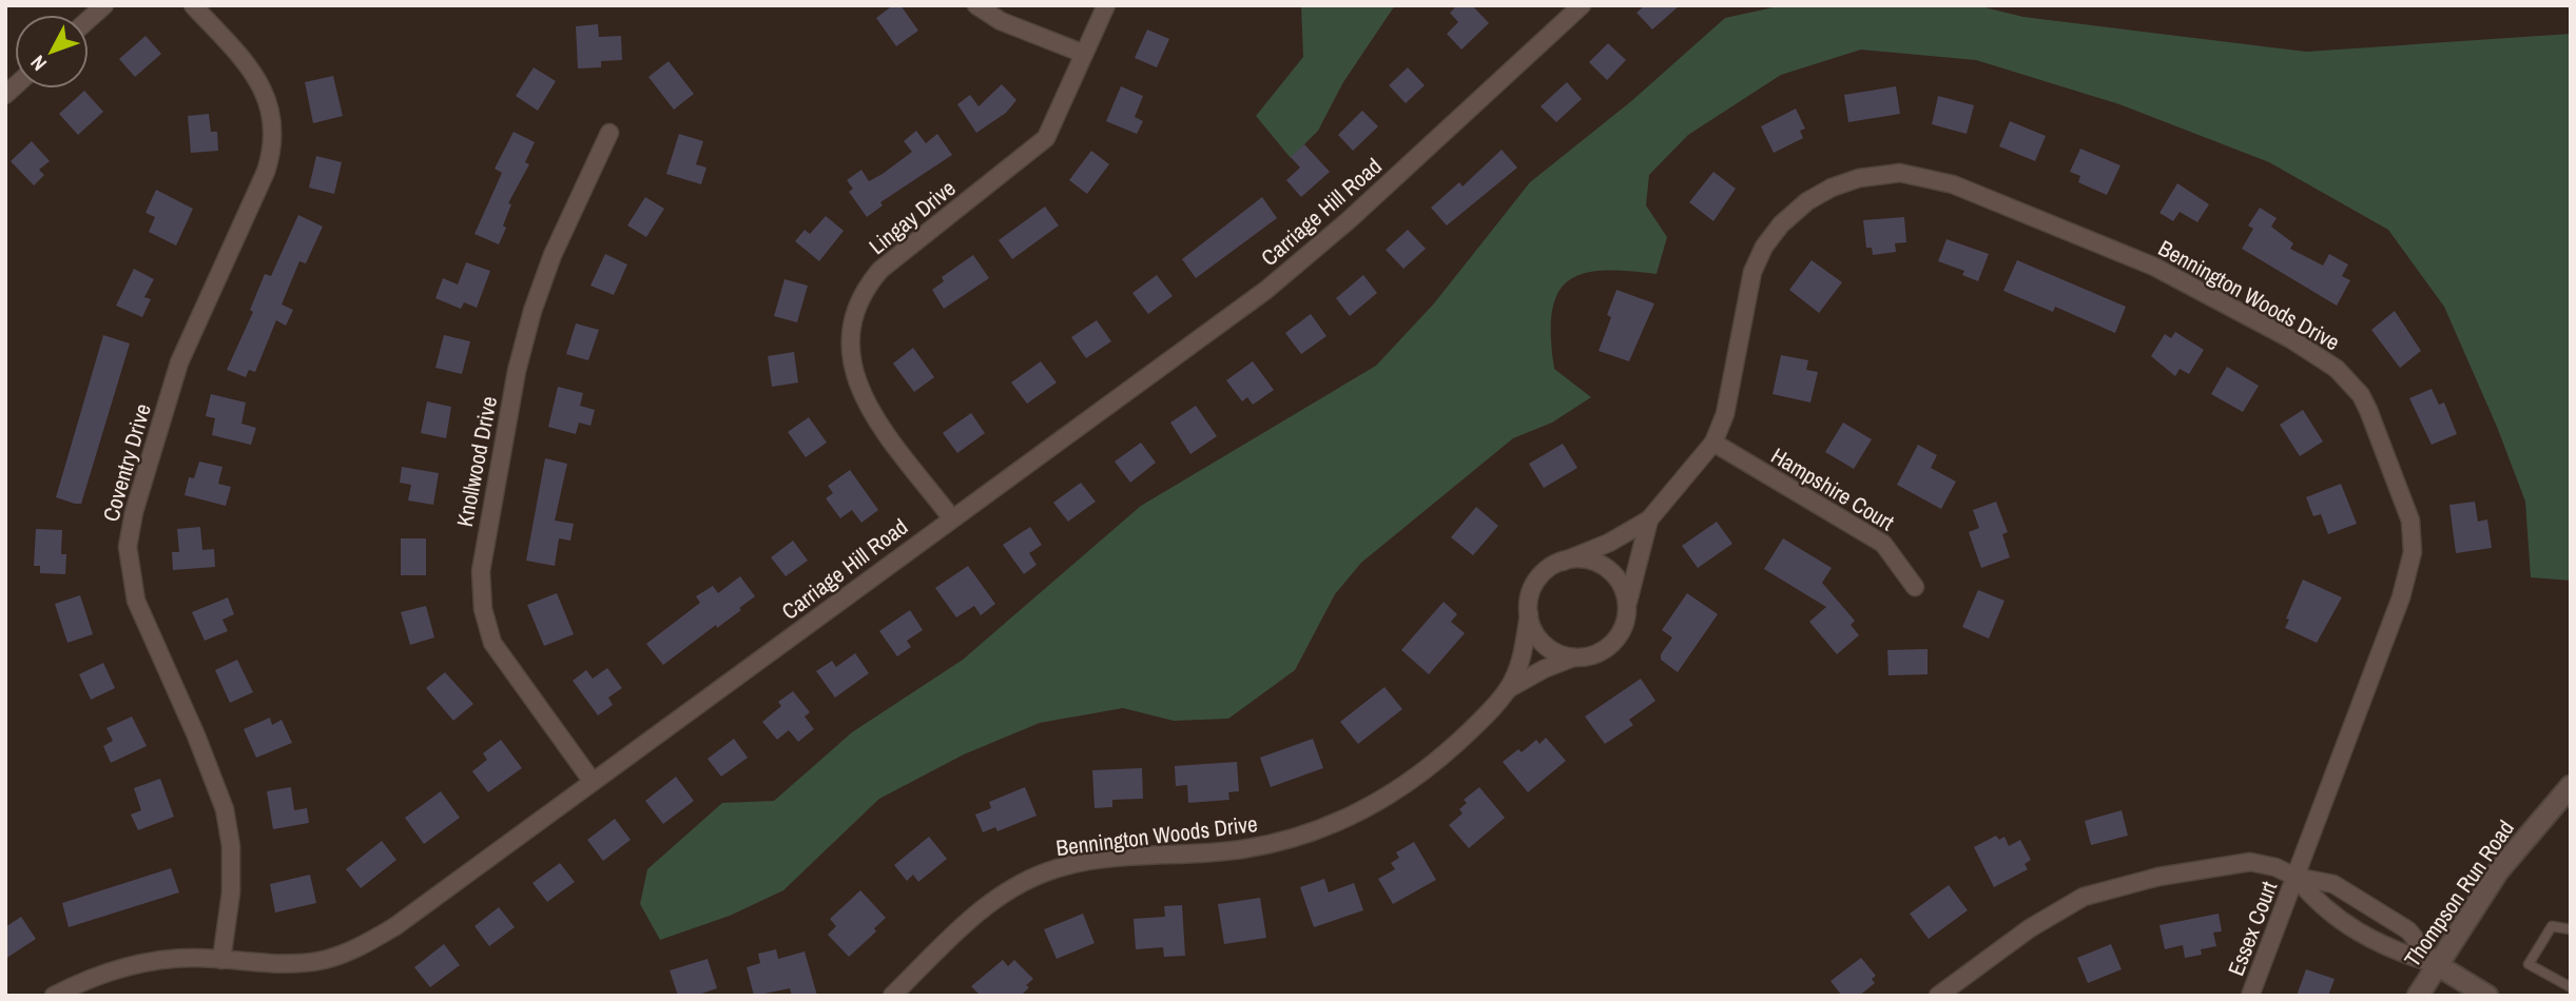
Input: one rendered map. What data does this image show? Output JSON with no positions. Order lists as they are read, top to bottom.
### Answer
{
  "streets": {
    "street": [
      "Carriage Hill Road",
      "Lingay Drive",
      "Bennington Woods Drive",
      "Knollwood Drive",
      "Coventry Drive",
      "Hampshire Court",
      "Thompson Run Road",
      "Essex Court"
    ]
  },
  "crossings": [
    ["Carriage Hill Road", "Lingay Drive"],
    ["Carriage Hill Road", "Knollwood Drive"],
    ["Carriage Hill Road", "Coventry Drive"],
    ["Bennington Woods Drive", "Hampshire Court"],
    ["Bennington Woods Drive", "Essex Court"]
  ],
  "north": "bottom left"
}
